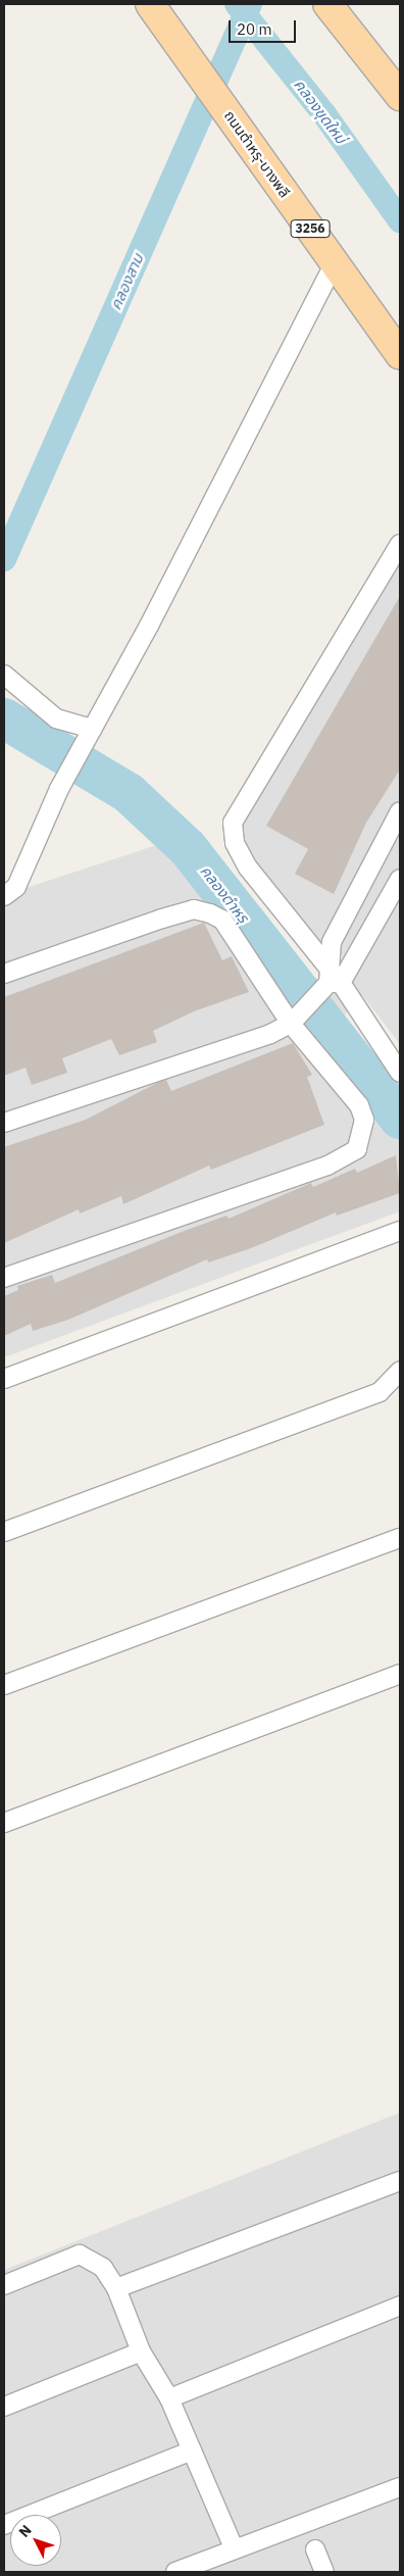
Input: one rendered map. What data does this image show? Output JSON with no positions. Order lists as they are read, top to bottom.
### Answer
{
  "streets": {
    "main road": ["ถนนตำหรุ-บางพลี", "3256"]
  },
  "water": ["คลองขุดใหม่", "คลองสาม", "คลองตำหรุ"],
  "scale_bar": "20 m",
  "north": "top left"
}
